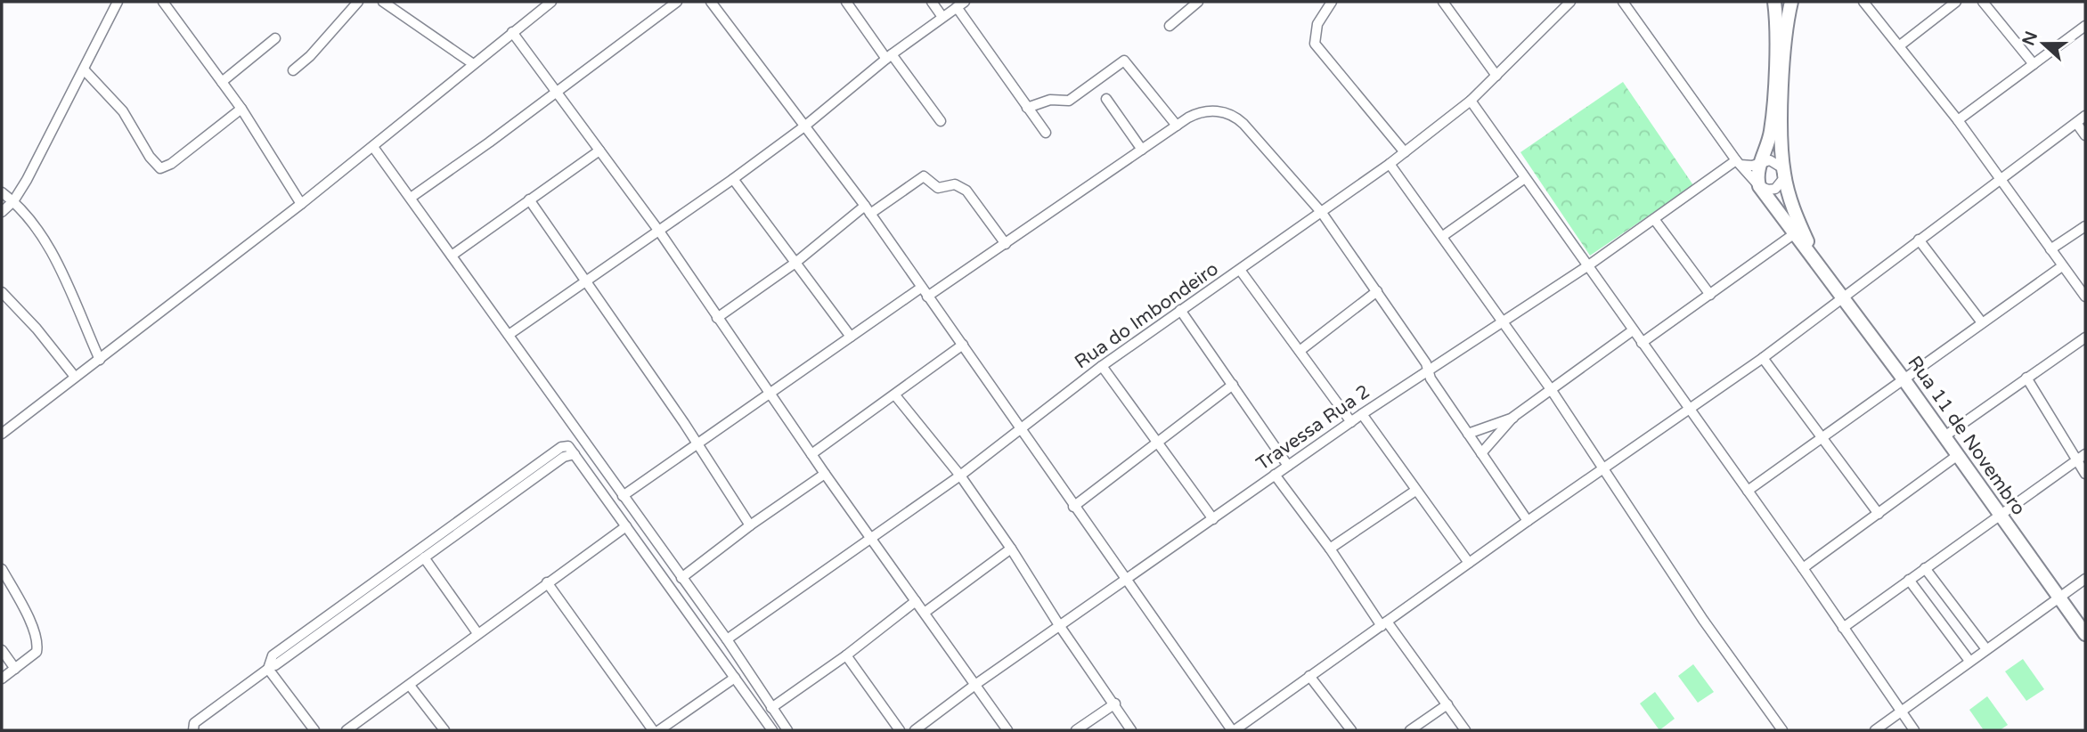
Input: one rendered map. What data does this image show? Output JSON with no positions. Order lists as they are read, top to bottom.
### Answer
{
  "streets": {
    "main road": ["Rua 11 de Novembro"],
    "street": ["Rua do Imbondeiro", "Travessa Rua 2"]
  },
  "north": "left"
}
